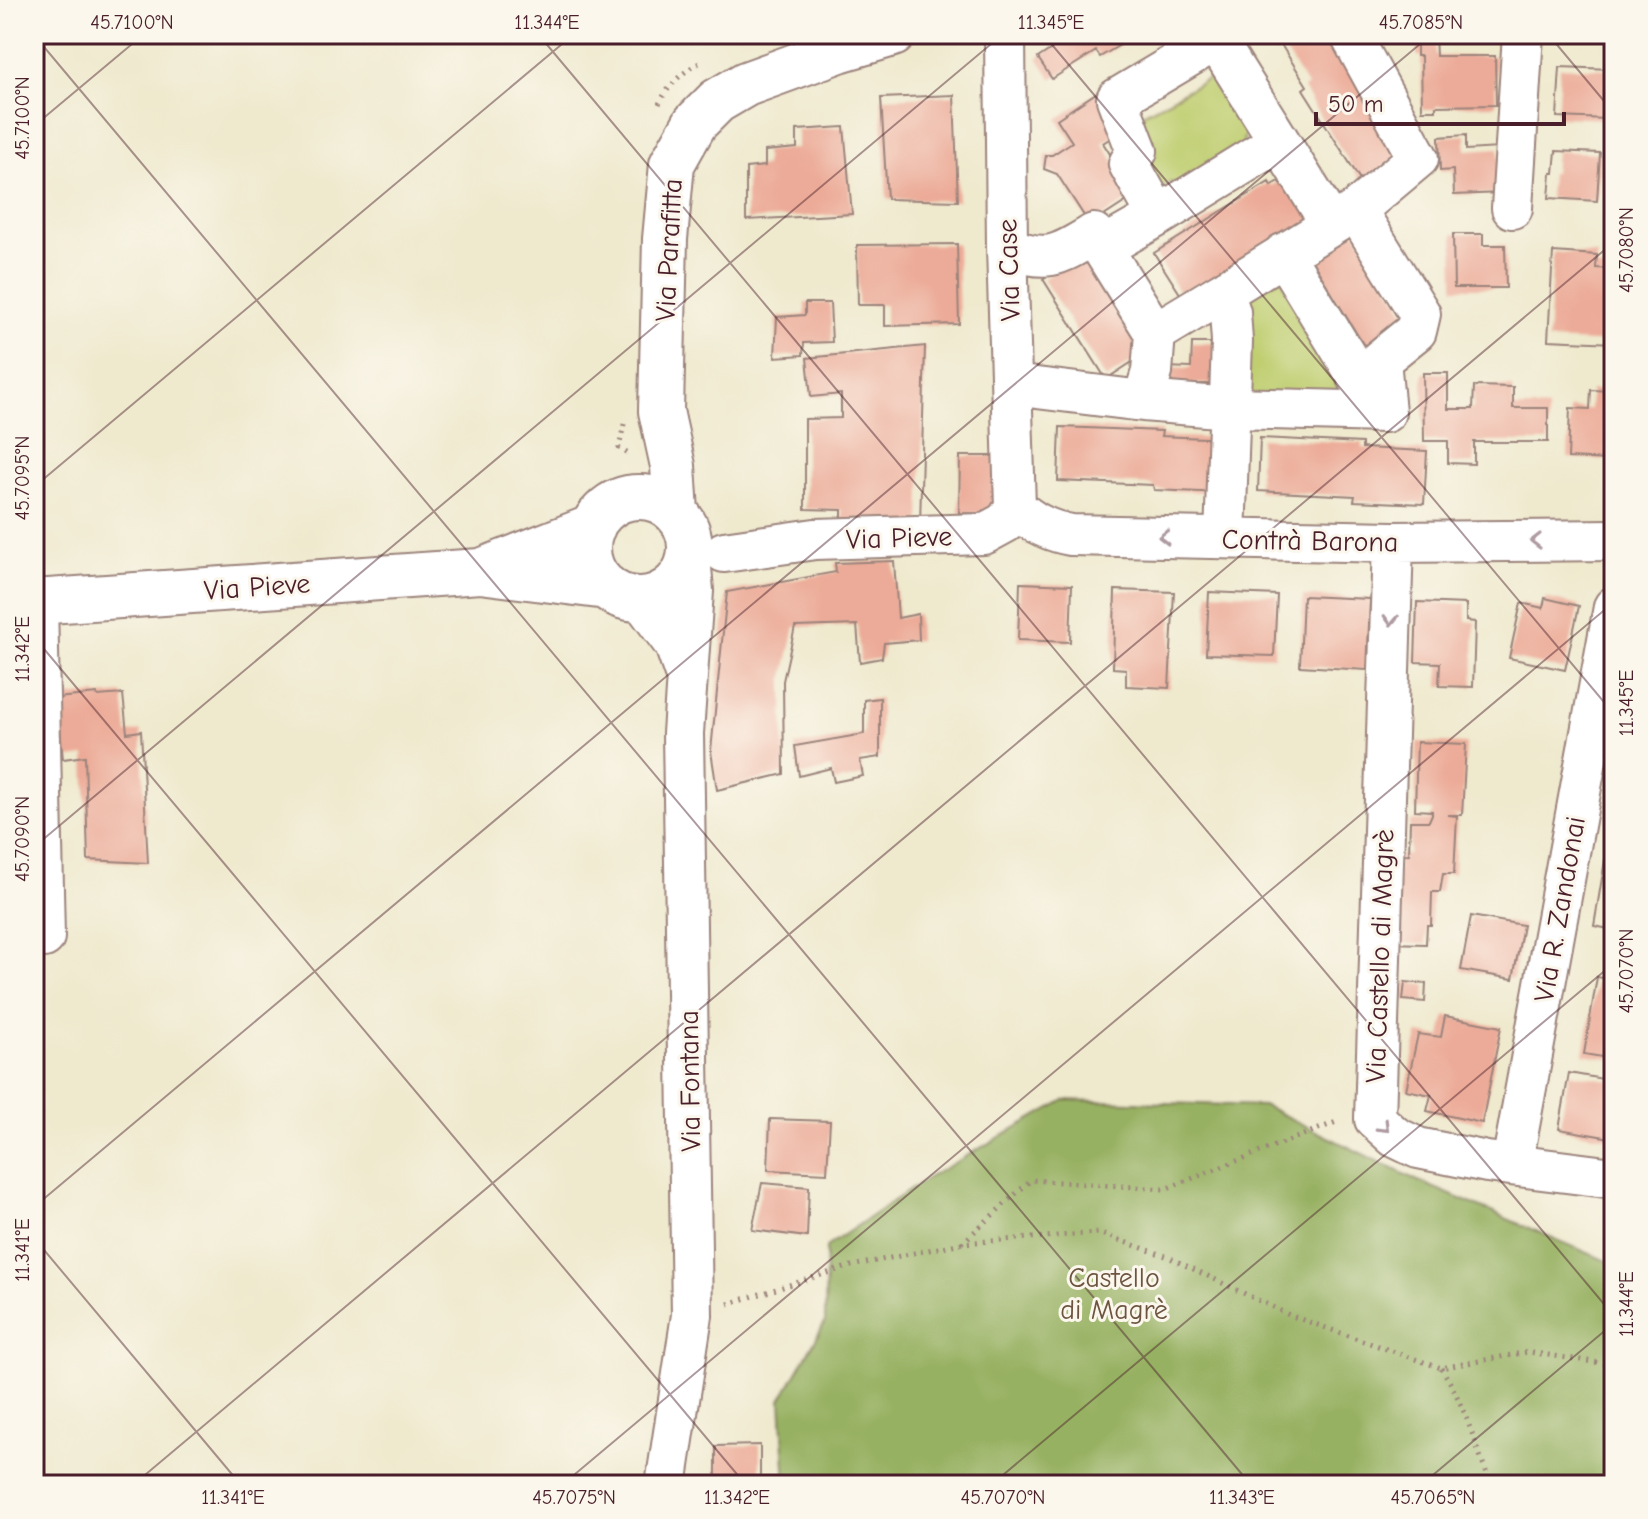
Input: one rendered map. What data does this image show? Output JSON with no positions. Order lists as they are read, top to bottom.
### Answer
{
  "streets": {
    "street": [
      "Via Parafitta",
      "Via Case",
      "Via Pieve",
      "Contrà Barona",
      "Via R. Zandonai",
      "Via Castello di Magrè",
      "Via Fontana"
    ]
  },
  "crossings": [
    ["Via Parafitta", "Via Pieve"],
    ["Via Parafitta", "Via Fontana"],
    ["Via Case", "Via Pieve"],
    ["Via Case", "Contrà Barona"],
    ["Via Pieve", "Contrà Barona"],
    ["Via Pieve", "Via Fontana"],
    ["Contrà Barona", "Via Castello di Magrè"],
    ["Via R. Zandonai", "Via Castello di Magrè"]
  ],
  "one_way": ["Contrà Barona", "Via Castello di Magrè"],
  "parks": ["Castello di Magrè"],
  "scale_bar": "50 m",
  "coordinates": [
    "45.7100°N",
    "11.344°E",
    "11.345°E",
    "45.7085°N",
    "45.7080°N",
    "45.7095°N",
    "11.342°E",
    "45.7090°N",
    "45.7070°N",
    "11.341°E",
    "45.7075°N",
    "11.343°E",
    "45.7065°N"
  ]
}
